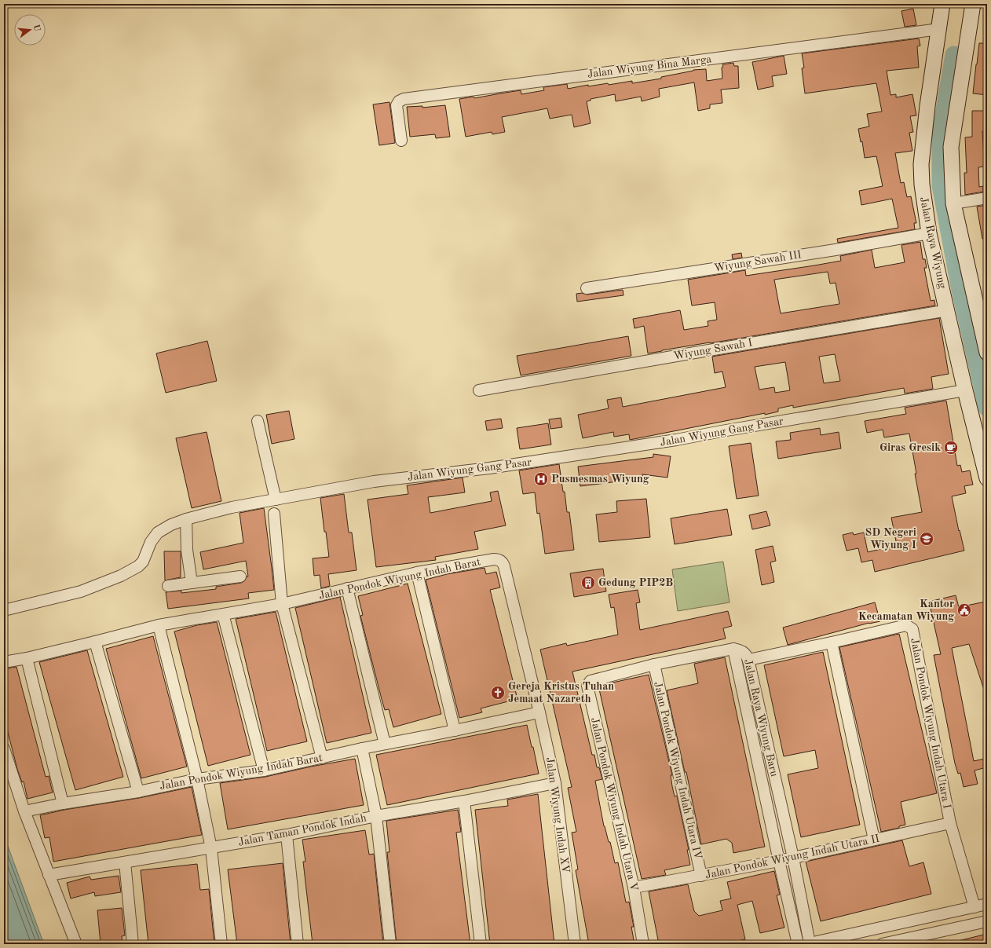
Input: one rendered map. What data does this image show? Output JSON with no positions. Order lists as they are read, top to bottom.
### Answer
{
  "streets": {
    "main road": ["Jalan Raya Wiyung"],
    "street": [
      "Jalan Wiyung Bina Marga",
      "Wiyung Sawah III",
      "Wiyung Sawah I",
      "Jalan Wiyung Gang Pasar",
      "Jalan Pondok Wiyung Indah Barat",
      "Jalan Raya Wiyung Baru",
      "Jalan Pondok Wiyung Indah Utara I",
      "Jalan Pondok Wiyung Indah Utara IV",
      "Jalan Pondok Wiyung Indah Utara V",
      "Jalan Wiyung Indah XV",
      "Jalan Taman Pondok Indah",
      "Jalan Pondok Wiyung Indah Utara II"
    ]
  },
  "crossings": [
    ["Jalan Wiyung Bina Marga", "Jalan Raya Wiyung"],
    ["Jalan Raya Wiyung", "Wiyung Sawah III"],
    ["Jalan Raya Wiyung", "Wiyung Sawah I"],
    ["Jalan Raya Wiyung", "Jalan Wiyung Gang Pasar"],
    ["Jalan Pondok Wiyung Indah Barat", "Jalan Wiyung Indah XV"],
    ["Jalan Raya Wiyung Baru", "Jalan Pondok Wiyung Indah Utara I"],
    ["Jalan Raya Wiyung Baru", "Jalan Pondok Wiyung Indah Utara V"],
    ["Jalan Raya Wiyung Baru", "Jalan Pondok Wiyung Indah Utara II"],
    ["Jalan Pondok Wiyung Indah Utara I", "Jalan Pondok Wiyung Indah Utara II"],
    ["Jalan Pondok Wiyung Indah Utara IV", "Jalan Pondok Wiyung Indah Utara V"],
    ["Jalan Pondok Wiyung Indah Utara IV", "Jalan Pondok Wiyung Indah Utara II"],
    ["Jalan Pondok Wiyung Indah Utara V", "Jalan Pondok Wiyung Indah Utara II"],
    ["Jalan Wiyung Indah XV", "Jalan Taman Pondok Indah"]
  ],
  "places": {
    "cafe": ["Giras Gresik"],
    "hospital": ["Pusmesmas Wiyung"],
    "school or university": ["SD Negeri Wiyung I"],
    "building": ["Gedung PIP2B"],
    "public building": ["Kantor Kecamatan Wiyung"],
    "church": ["Gereja Kristus Tuhan Jemaat Nazareth"]
  },
  "north": "right"
}
